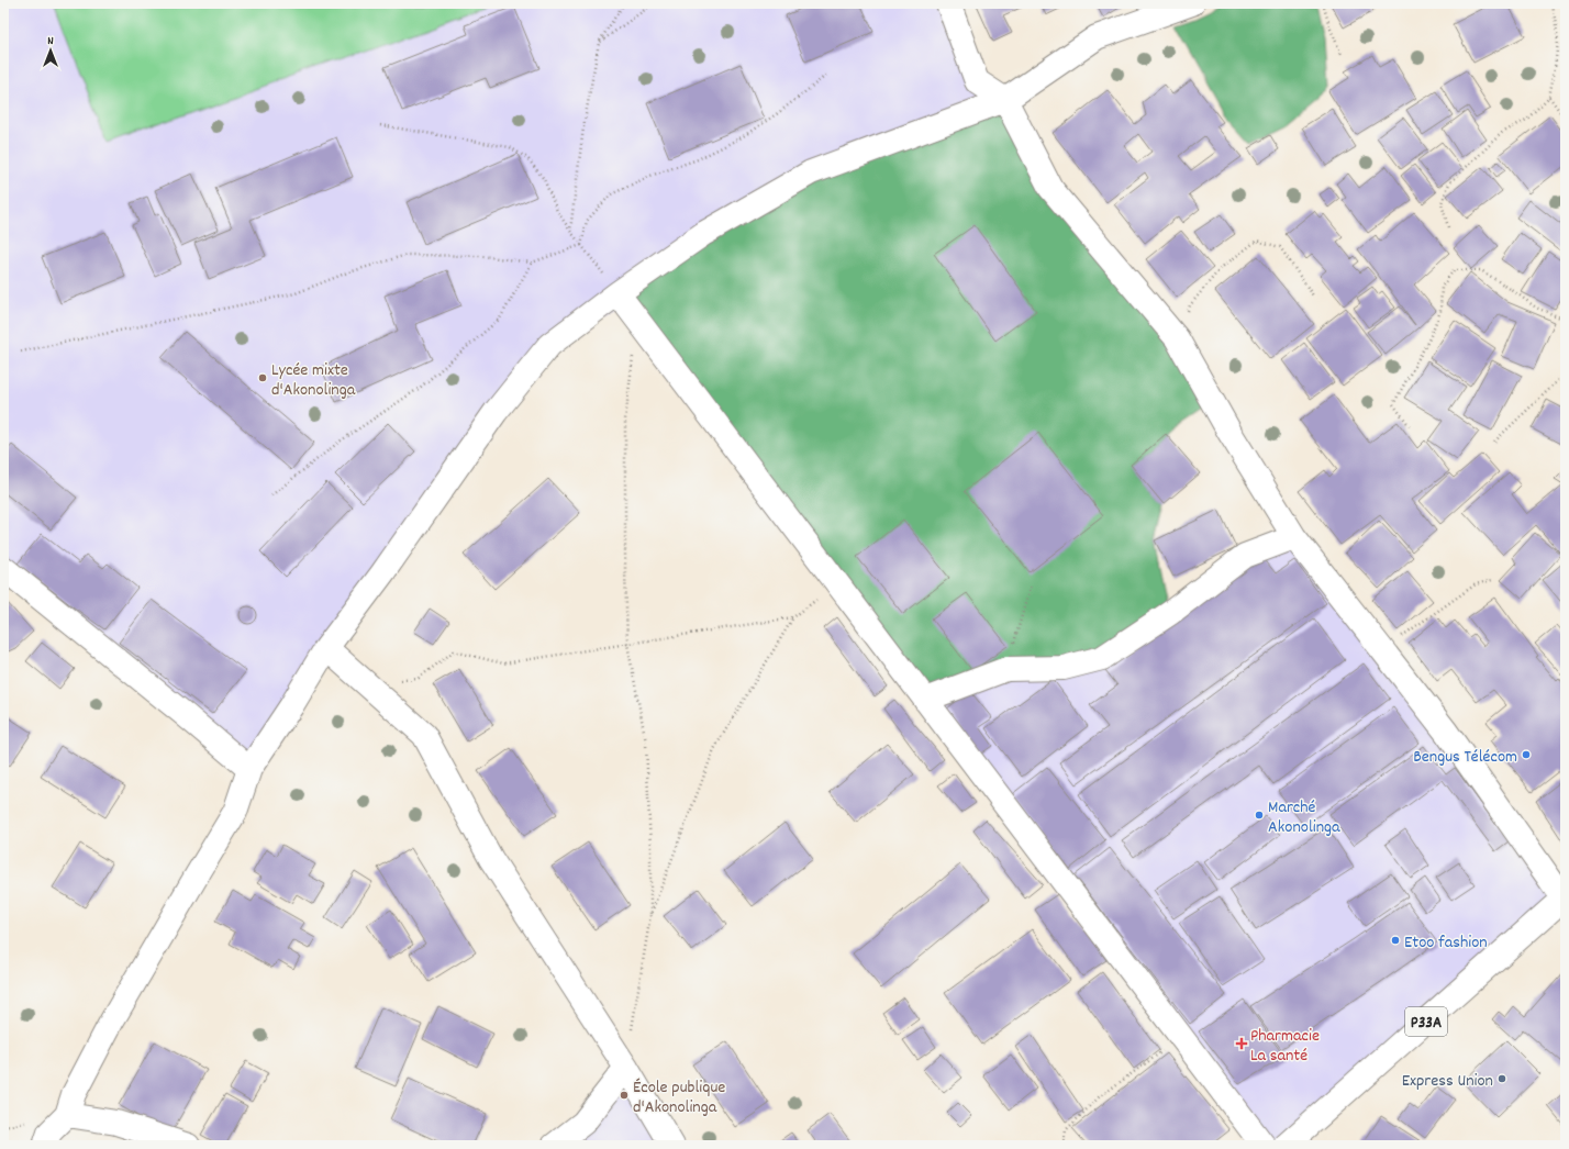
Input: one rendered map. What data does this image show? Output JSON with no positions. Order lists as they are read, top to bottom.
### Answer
{
  "streets": {
    "street": ["P33A"]
  },
  "places": {
    "other": [
      "Lycée mixte d'Akonolinga",
      "Bengus Télécom",
      "Marché Akonolinga",
      "Etoo fashion",
      "Express Union",
      "École publique d'Akonolinga"
    ],
    "health": ["Pharmacie La santé"]
  },
  "north": "top"
}
